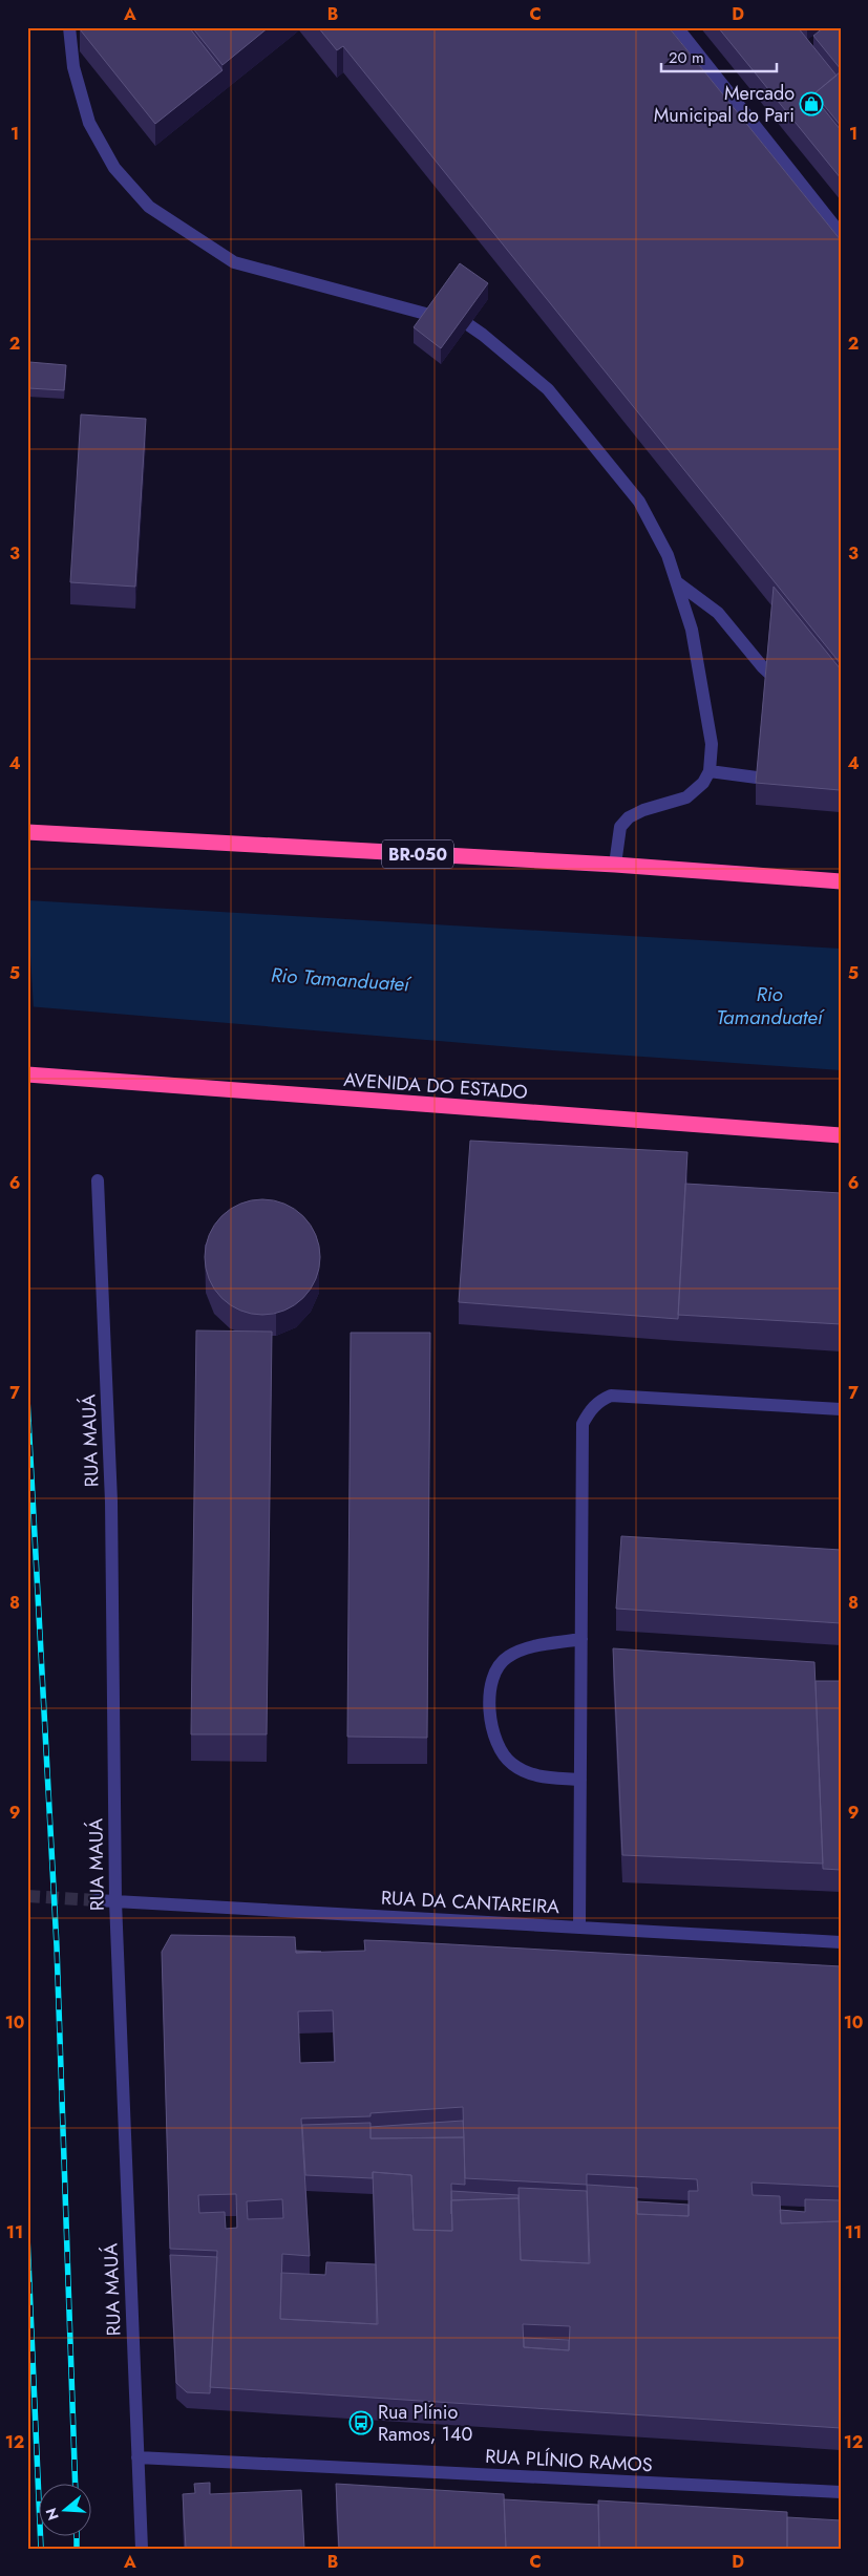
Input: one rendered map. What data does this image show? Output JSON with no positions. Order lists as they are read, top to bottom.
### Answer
{
  "streets": {
    "highway": ["BR-050", "AVENIDA DO ESTADO"],
    "street": ["RUA MAUÁ", "RUA DA CANTAREIRA", "RUA PLÍNIO RAMOS"]
  },
  "crossings": [
    ["RUA MAUÁ", "RUA DA CANTAREIRA"],
    ["RUA MAUÁ", "RUA PLÍNIO RAMOS"]
  ],
  "water": ["Rio Tamanduateí"],
  "places": {
    "shop": ["Mercado Municipal do Pari"],
    "bus stop": ["Rua Plínio Ramos, 140"]
  },
  "scale_bar": "20 m",
  "north": "left",
  "grid": {
    "columns": [
      "A",
      "B",
      "C",
      "D"
    ],
    "rows": [
      "1",
      "2",
      "3",
      "4",
      "5",
      "6",
      "7",
      "8",
      "9",
      "10",
      "11",
      "12"
    ]
  }
}
